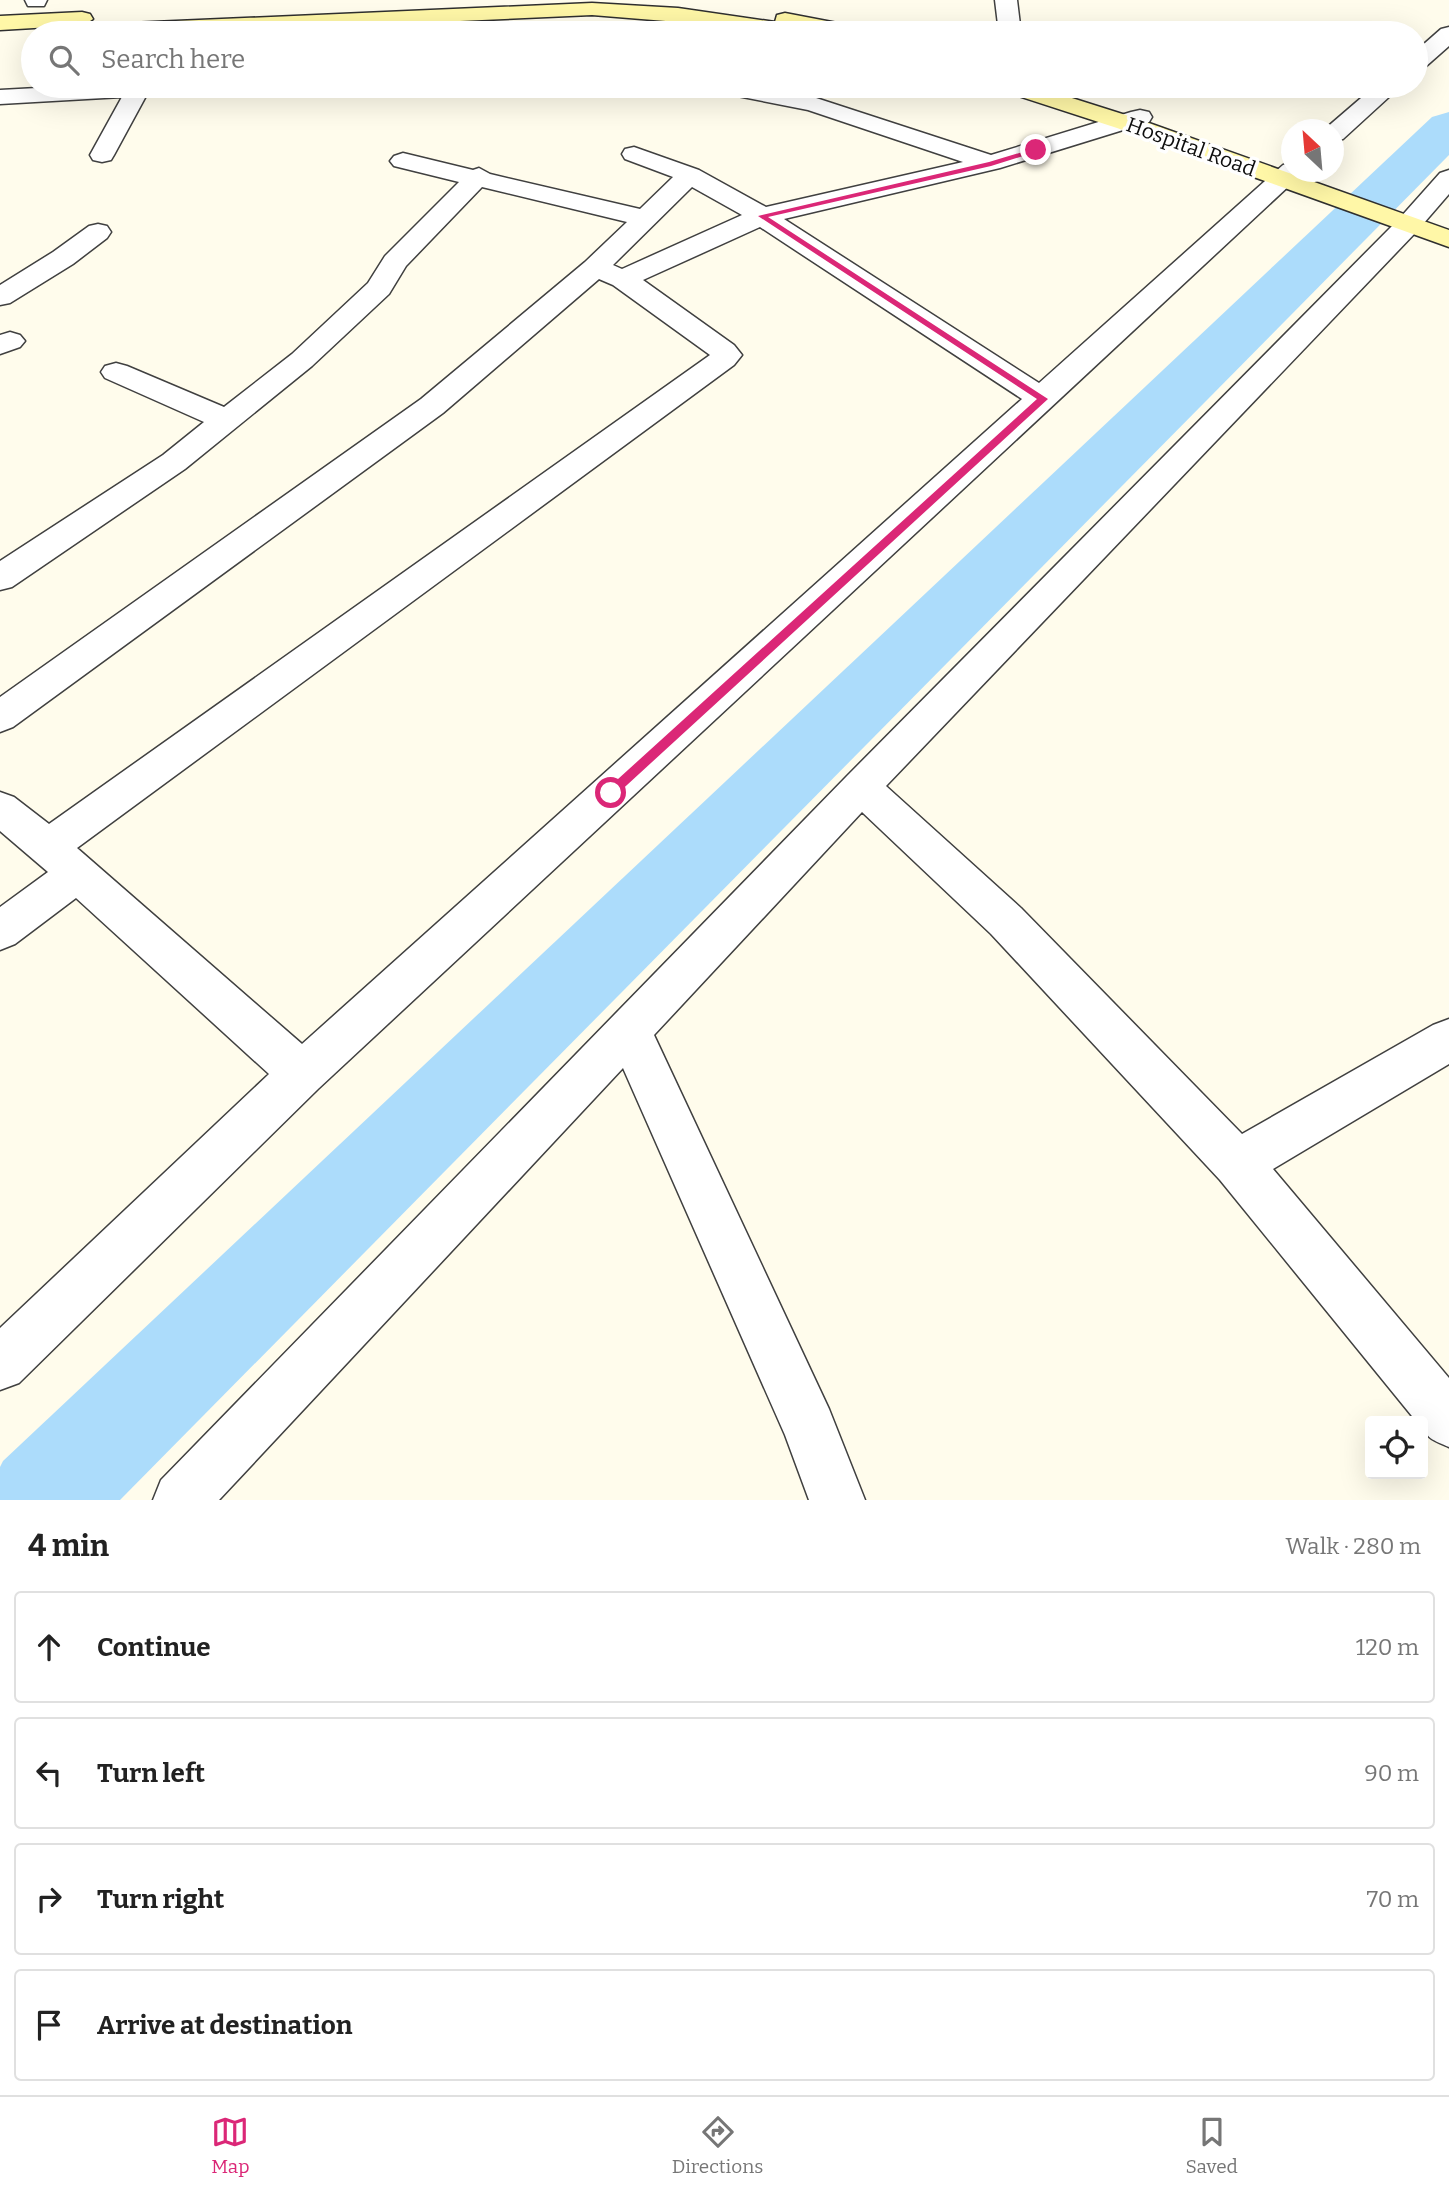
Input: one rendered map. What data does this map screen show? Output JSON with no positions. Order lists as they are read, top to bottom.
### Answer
{
  "streets": {
    "main road": ["Hospital Road"]
  },
  "north": "top left",
  "page": {
    "search": "Search here",
    "heading": ["4 min", "Walk · 280 m"],
    "list": [
      ["Continue", "120 m"],
      ["Turn left", "90 m"],
      ["Turn right", "70 m"],
      "Arrive at destination"
    ],
    "nav": ["Map", "Directions", "Saved"]
  }
}
